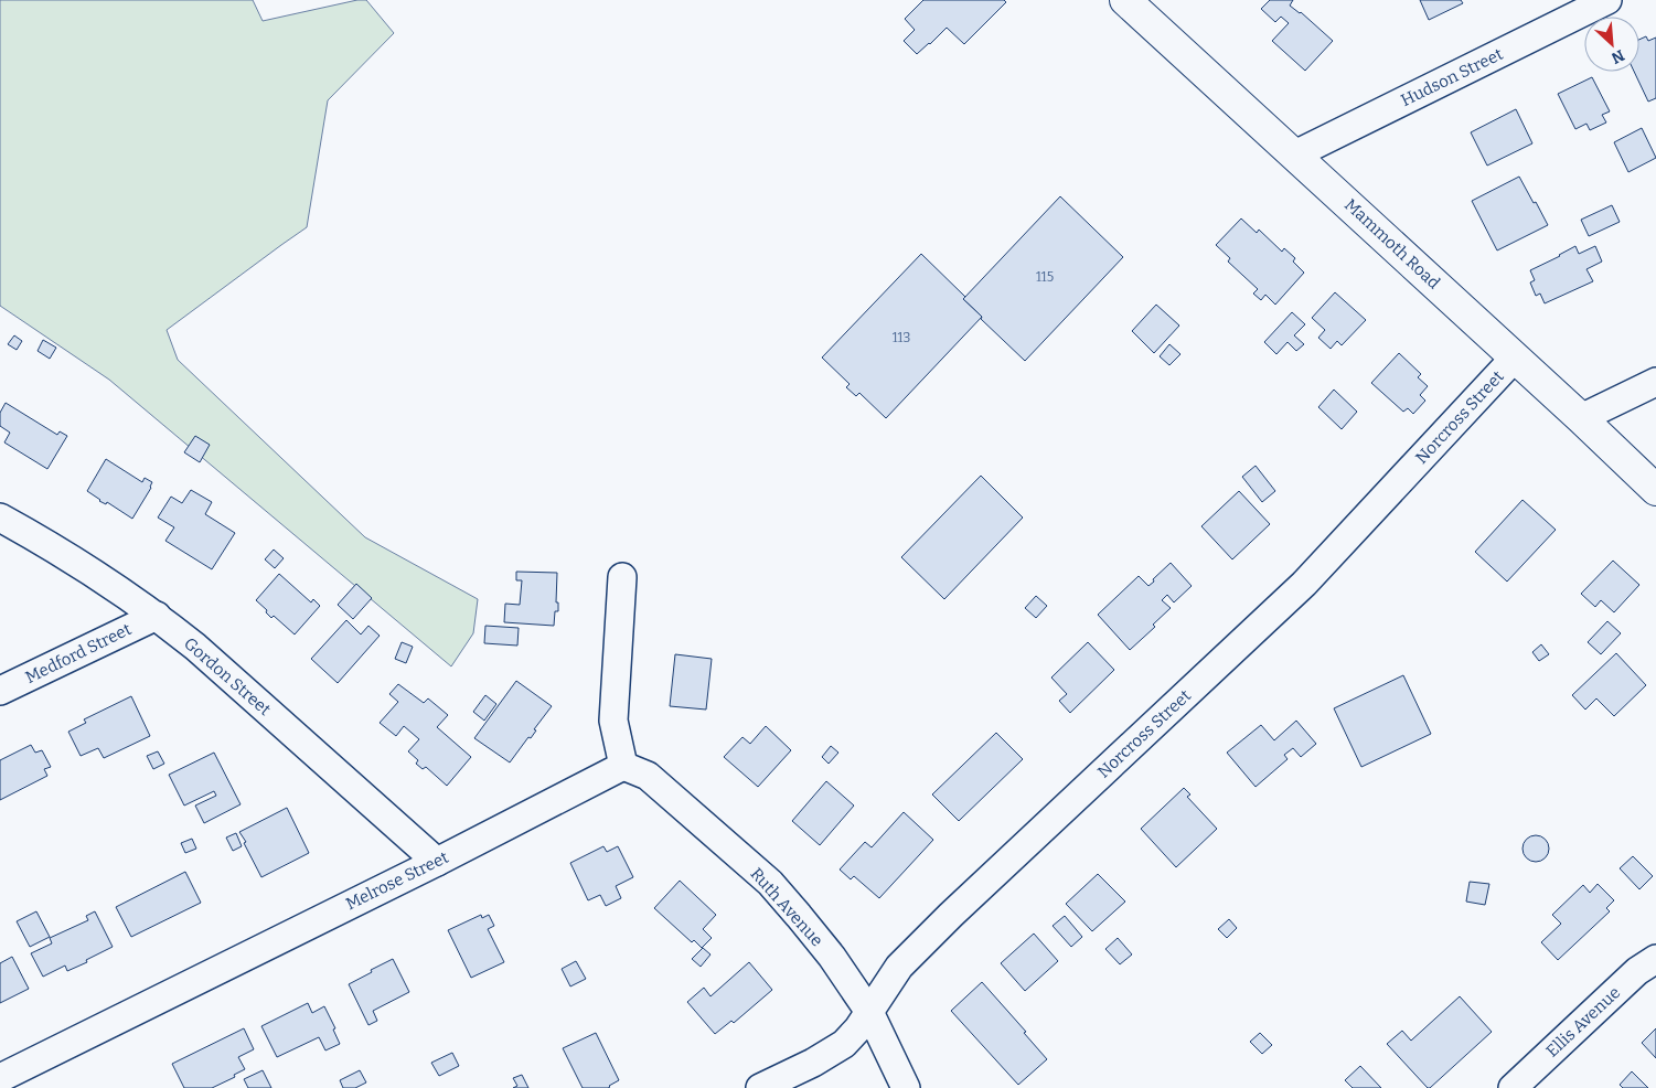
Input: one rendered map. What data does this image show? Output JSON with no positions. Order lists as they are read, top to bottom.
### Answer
{
  "streets": {
    "main road": ["Mammoth Road"],
    "street": [
      "Hudson Street",
      "Norcross Street",
      "Medford Street",
      "Gordon Street",
      "Melrose Street",
      "Ruth Avenue",
      "Ellis Avenue"
    ]
  },
  "crossings": [
    ["Hudson Street", "Mammoth Road"],
    ["Mammoth Road", "Norcross Street"],
    ["Norcross Street", "Ruth Avenue"],
    ["Medford Street", "Gordon Street"],
    ["Gordon Street", "Melrose Street"],
    ["Melrose Street", "Ruth Avenue"]
  ],
  "house_numbers": ["115", "113"],
  "north": "bottom right"
}
